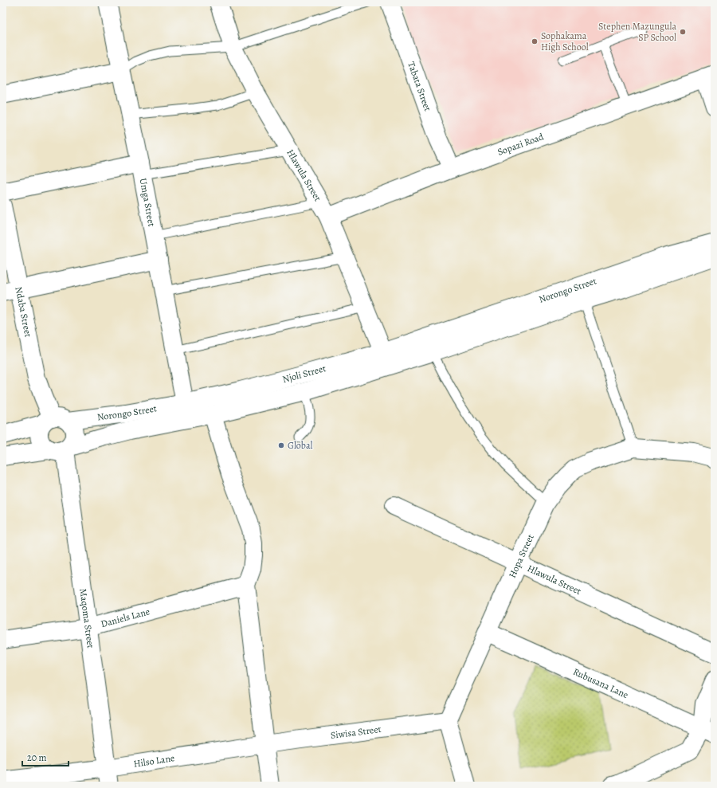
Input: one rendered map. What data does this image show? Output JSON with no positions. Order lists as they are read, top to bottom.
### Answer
{
  "streets": {
    "street": [
      "Tabata Street",
      "Sopazi Road",
      "Hlawula Street",
      "Umga Street",
      "Norongo Street",
      "Ndaba Street",
      "Njoli Street",
      "Hopa Street",
      "Daniels Lane",
      "Maqoma Street",
      "Rubusana Lane",
      "Siwisa Street",
      "Hilso Lane"
    ]
  },
  "crossings": [
    ["Tabata Street", "Sopazi Road"],
    ["Sopazi Road", "Hlawula Street"],
    ["Hlawula Street", "Njoli Street"],
    ["Hlawula Street", "Hopa Street"],
    ["Umga Street", "Norongo Street"],
    ["Umga Street", "Njoli Street"],
    ["Norongo Street", "Ndaba Street"],
    ["Norongo Street", "Njoli Street"],
    ["Norongo Street", "Hopa Street"],
    ["Norongo Street", "Maqoma Street"],
    ["Ndaba Street", "Njoli Street"],
    ["Ndaba Street", "Maqoma Street"],
    ["Njoli Street", "Maqoma Street"],
    ["Hopa Street", "Rubusana Lane"],
    ["Hopa Street", "Siwisa Street"],
    ["Daniels Lane", "Maqoma Street"],
    ["Maqoma Street", "Hilso Lane"],
    ["Siwisa Street", "Hilso Lane"]
  ],
  "places": ["Stephen Mazungula SP School", "Sophakama High School", "Global"],
  "scale_bar": "20 m"
}
